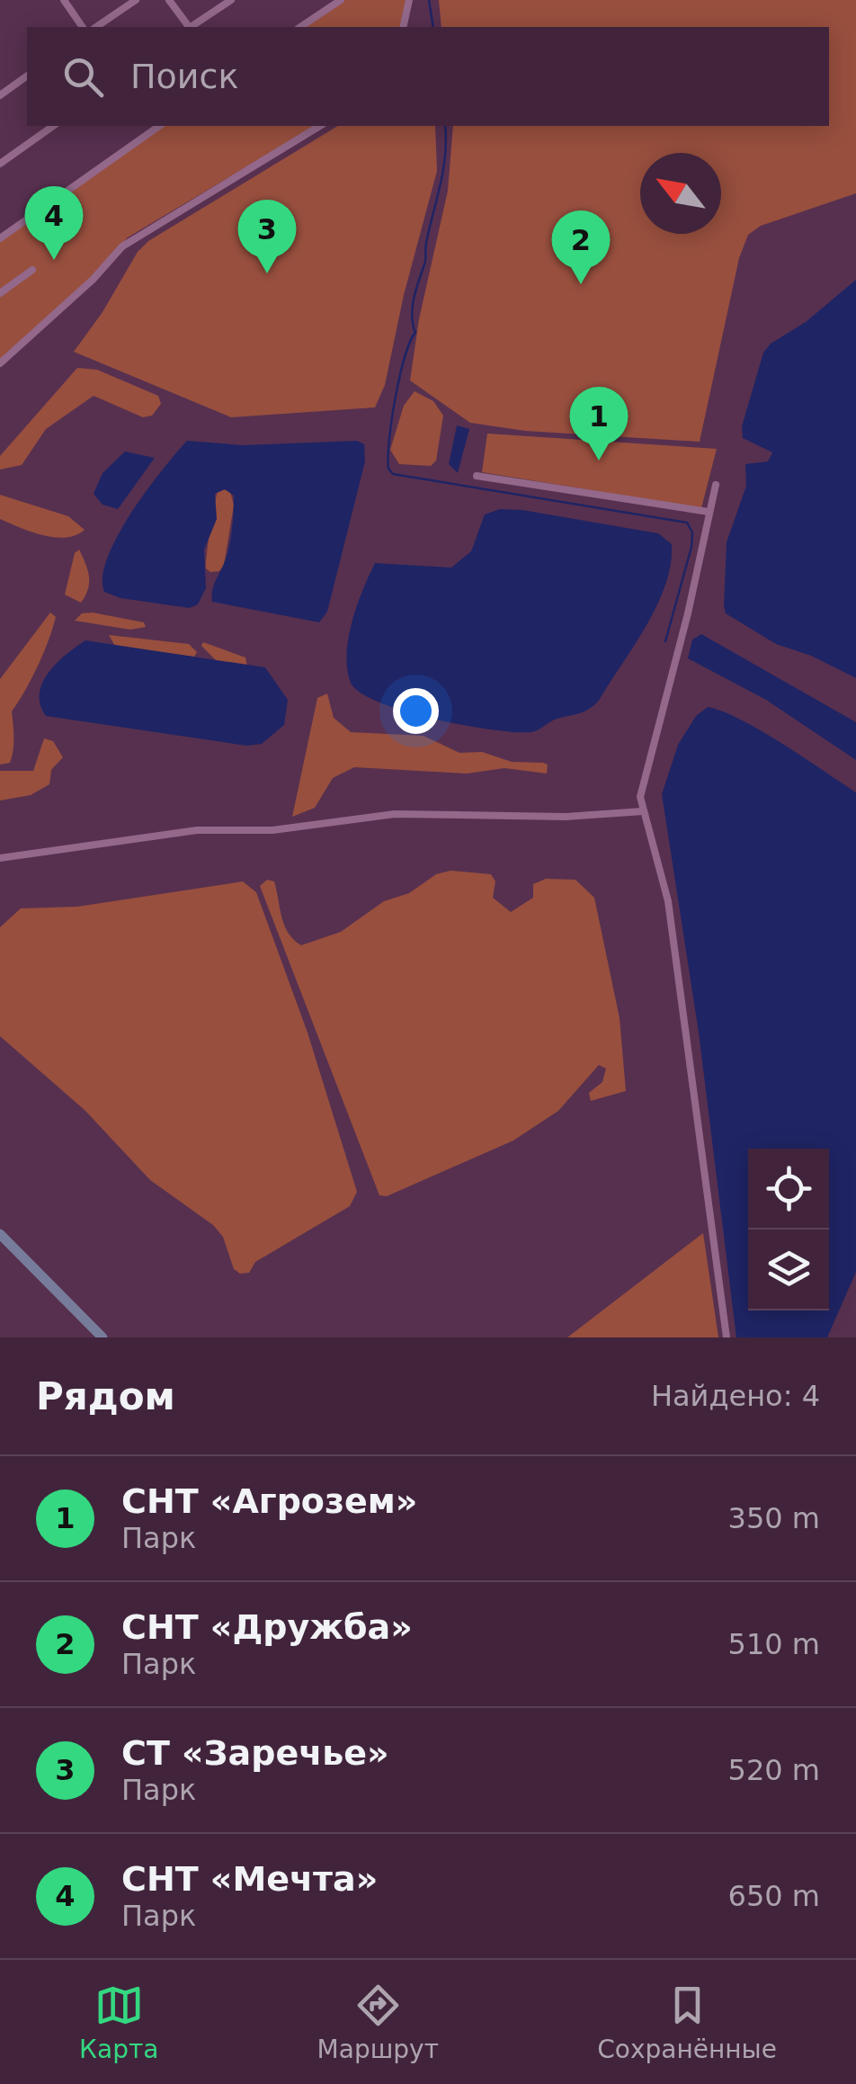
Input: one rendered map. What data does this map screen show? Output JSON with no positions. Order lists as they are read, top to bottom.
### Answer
{
  "north": "top left",
  "page": {
    "search": "Поиск",
    "pins": [
      "4",
      "3",
      "2",
      "1"
    ],
    "heading": ["Рядом", "Найдено: 4"],
    "list": [
      {
        "mark": "1",
        "name": "СНТ «Агрозем»",
        "note": "Парк",
        "value": "350 m"
      },
      {
        "mark": "2",
        "name": "СНТ «Дружба»",
        "note": "Парк",
        "value": "510 m"
      },
      {
        "mark": "3",
        "name": "СТ «Заречье»",
        "note": "Парк",
        "value": "520 m"
      },
      {
        "mark": "4",
        "name": "СНТ «Мечта»",
        "note": "Парк",
        "value": "650 m"
      }
    ],
    "nav": ["Карта", "Маршрут", "Сохранённые"]
  }
}
